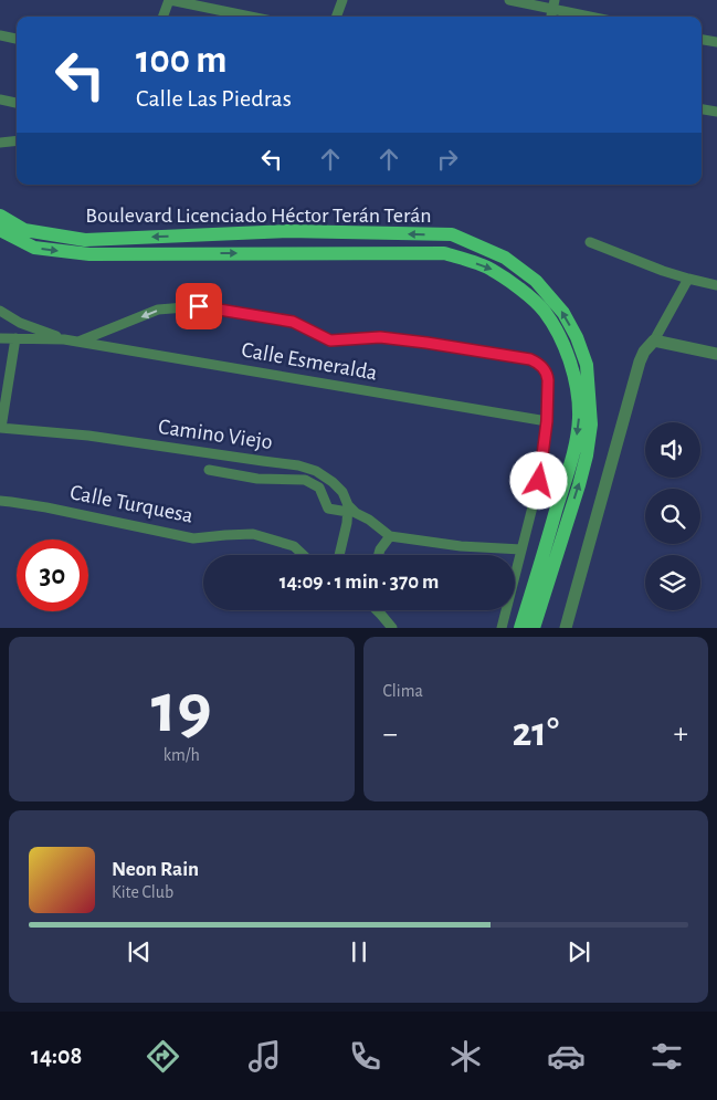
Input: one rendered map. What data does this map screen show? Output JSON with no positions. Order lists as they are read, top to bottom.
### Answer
{
  "streets": {
    "main road": ["Boulevard Licenciado Héctor Terán Terán"],
    "street": ["Calle Esmeralda", "Camino Viejo", "Calle Turquesa"]
  },
  "page": {
    "turn": ["100 m", "Calle Las Piedras"],
    "limit": "30",
    "trip": "14:09 · 1 min · 370 m",
    "tile": [
      ["19", "km/h"],
      "Clima"
    ],
    "heat": ["−", "21°", "+"],
    "song": ["Neon Rain", "Kite Club"],
    "tabs": "14:08"
  }
}
